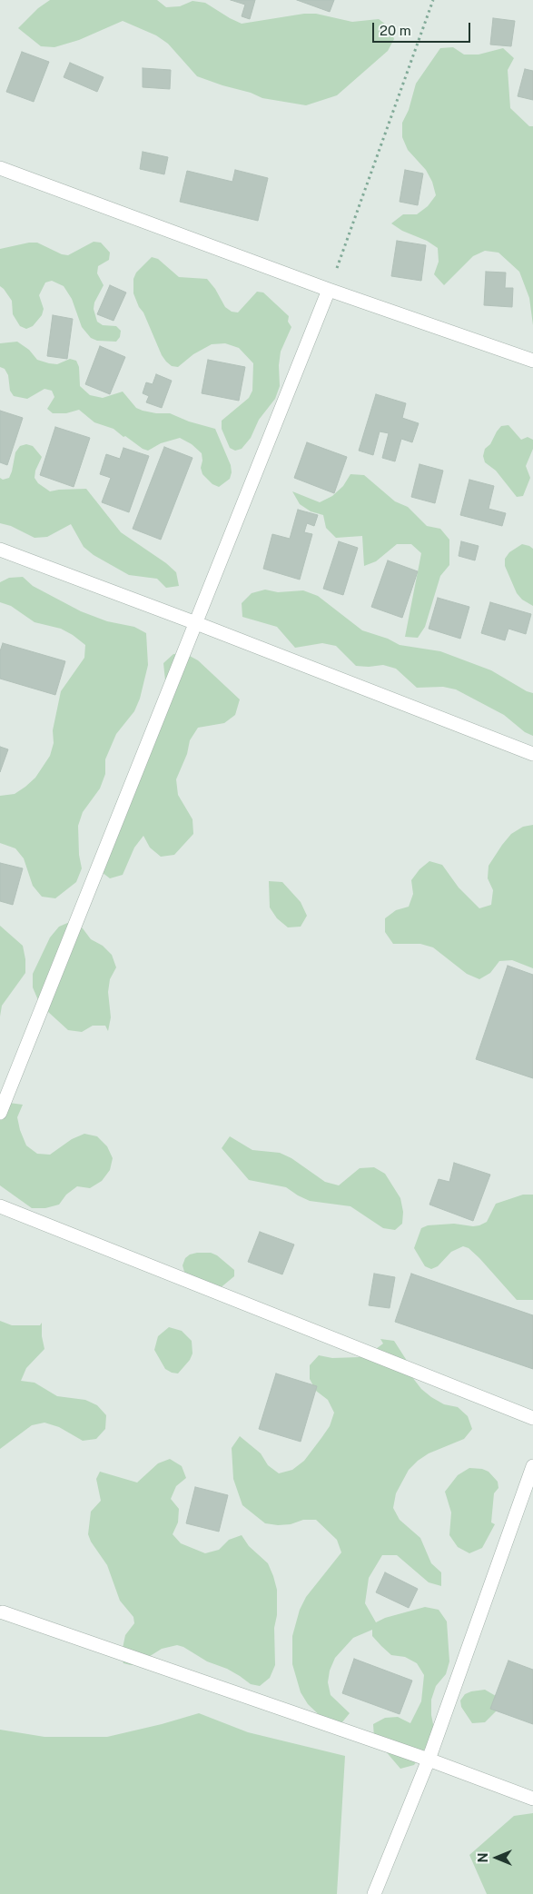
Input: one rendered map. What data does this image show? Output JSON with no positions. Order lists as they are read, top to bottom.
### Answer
{
  "scale_bar": "20 m",
  "north": "left"
}
